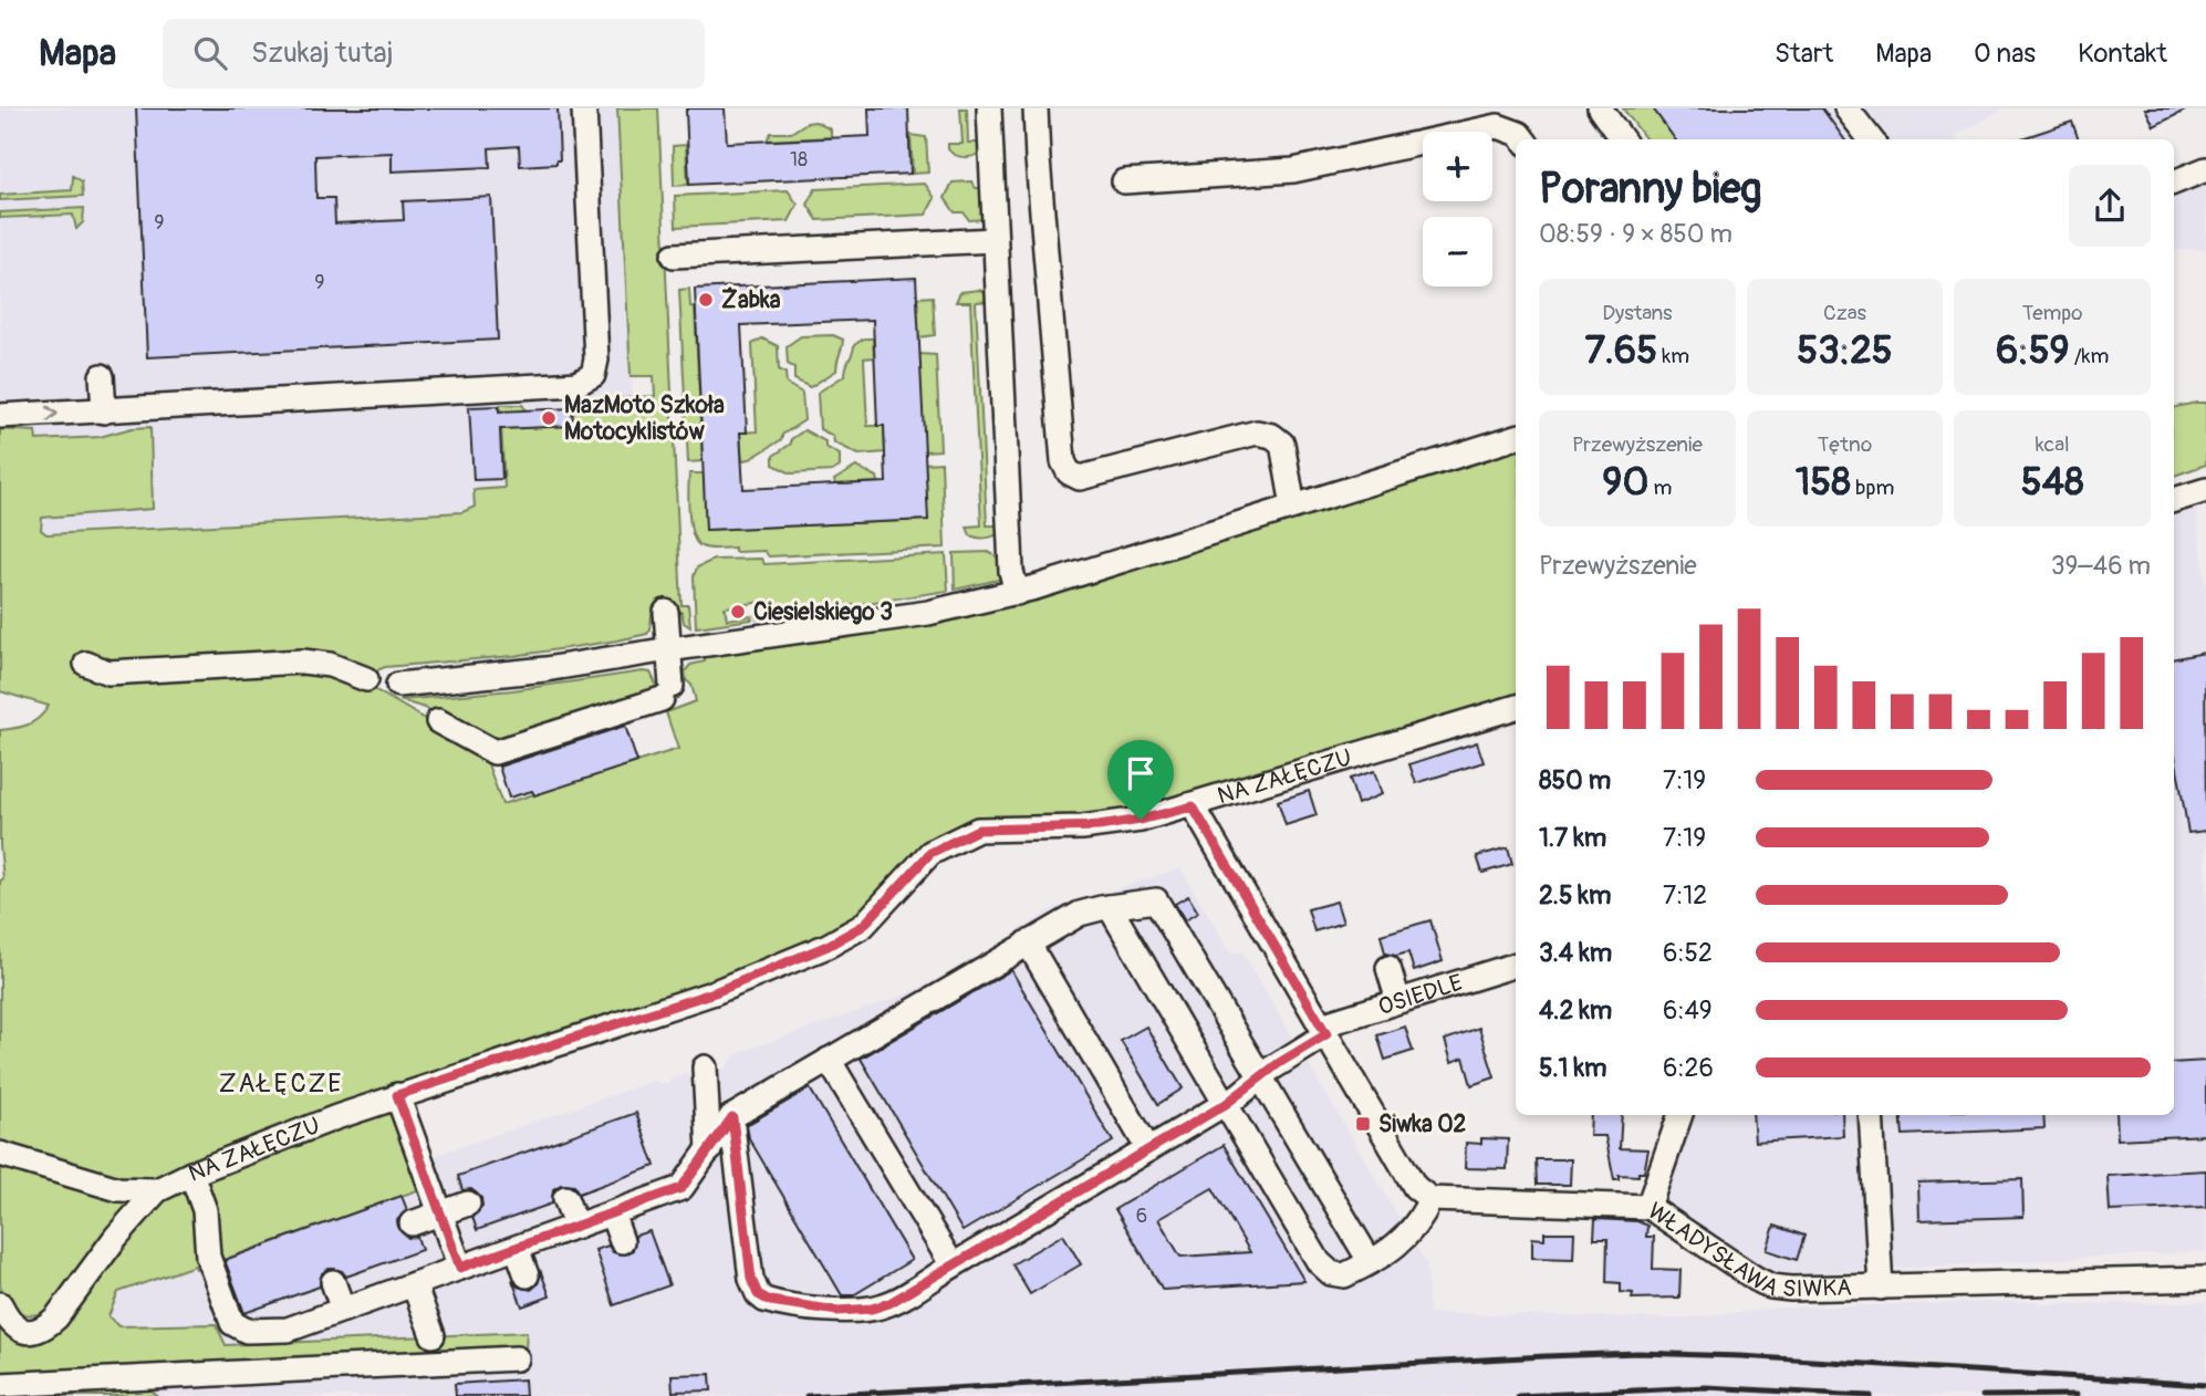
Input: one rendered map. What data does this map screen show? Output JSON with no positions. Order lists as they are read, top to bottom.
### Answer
{
  "streets": {
    "street": ["NA ZAŁĘCZU", "OSIEDLE", "WŁADYSŁAWA SIWKA"]
  },
  "districts": ["ZAŁĘCZE"],
  "places": {
    "other": ["Żabka", "MazMoto Szkoła Motocyklistów", "Ciesielskiego 3"],
    "transit": ["Siwka 02"]
  },
  "house_numbers": [
    "18",
    "9",
    "9",
    "6"
  ],
  "page": {
    "header": "Mapa",
    "search": "Szukaj tutaj",
    "nav": [
      "Start",
      "Mapa",
      "O nas",
      "Kontakt"
    ],
    "map_buttons": ["+", "−"],
    "heading": ["Poranny bieg", "08:59 · 9 × 850 m"],
    "stats": [
      ["Dystans", "7.65 km"],
      ["Czas", "53:25"],
      ["Tempo", "6:59 /km"],
      ["Przewyższenie", "90 m"],
      ["Tętno", "158 bpm"],
      ["kcal", "548"]
    ],
    "chart": ["Przewyższenie", "39–46 m"],
    "list": [
      {
        "name": "850 m",
        "note": "7:19"
      },
      {
        "name": "1.7 km",
        "note": "7:19"
      },
      {
        "name": "2.5 km",
        "note": "7:12"
      },
      {
        "name": "3.4 km",
        "note": "6:52"
      },
      {
        "name": "4.2 km",
        "note": "6:49"
      },
      {
        "name": "5.1 km",
        "note": "6:26"
      }
    ]
  }
}
